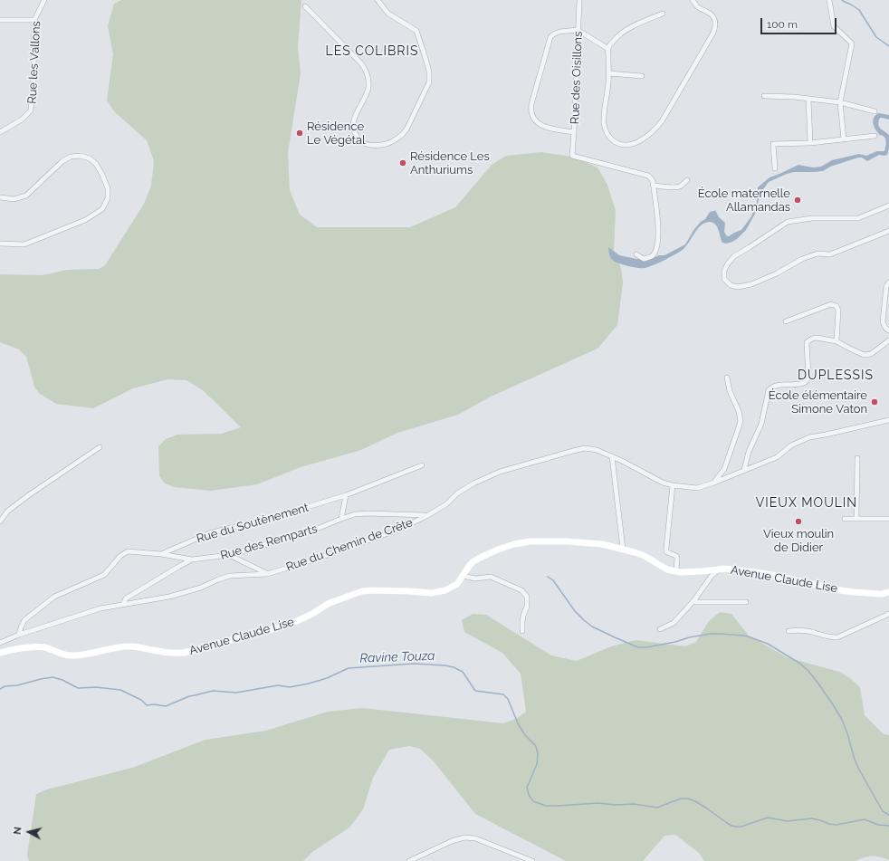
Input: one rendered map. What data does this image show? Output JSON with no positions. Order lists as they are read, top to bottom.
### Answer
{
  "streets": {
    "street": [
      "Rue les Vallons",
      "Rue des Oisillons",
      "Rue du Soutènement",
      "Rue des Remparts",
      "Rue du Chemin de Crête",
      "Avenue Claude Lise"
    ]
  },
  "crossings": [
    ["Rue des Remparts", "Rue du Chemin de Crête"]
  ],
  "districts": ["LES COLIBRIS", "DUPLESSIS", "VIEUX MOULIN"],
  "water": ["Ravine Touza"],
  "places": [
    "Résidence Le Végétal",
    "Résidence Les Anthuriums",
    "École maternelle Allamandas",
    "École élémentaire Simone Vaton",
    "Vieux moulin de Didier"
  ],
  "scale_bar": "100 m",
  "north": "left"
}
